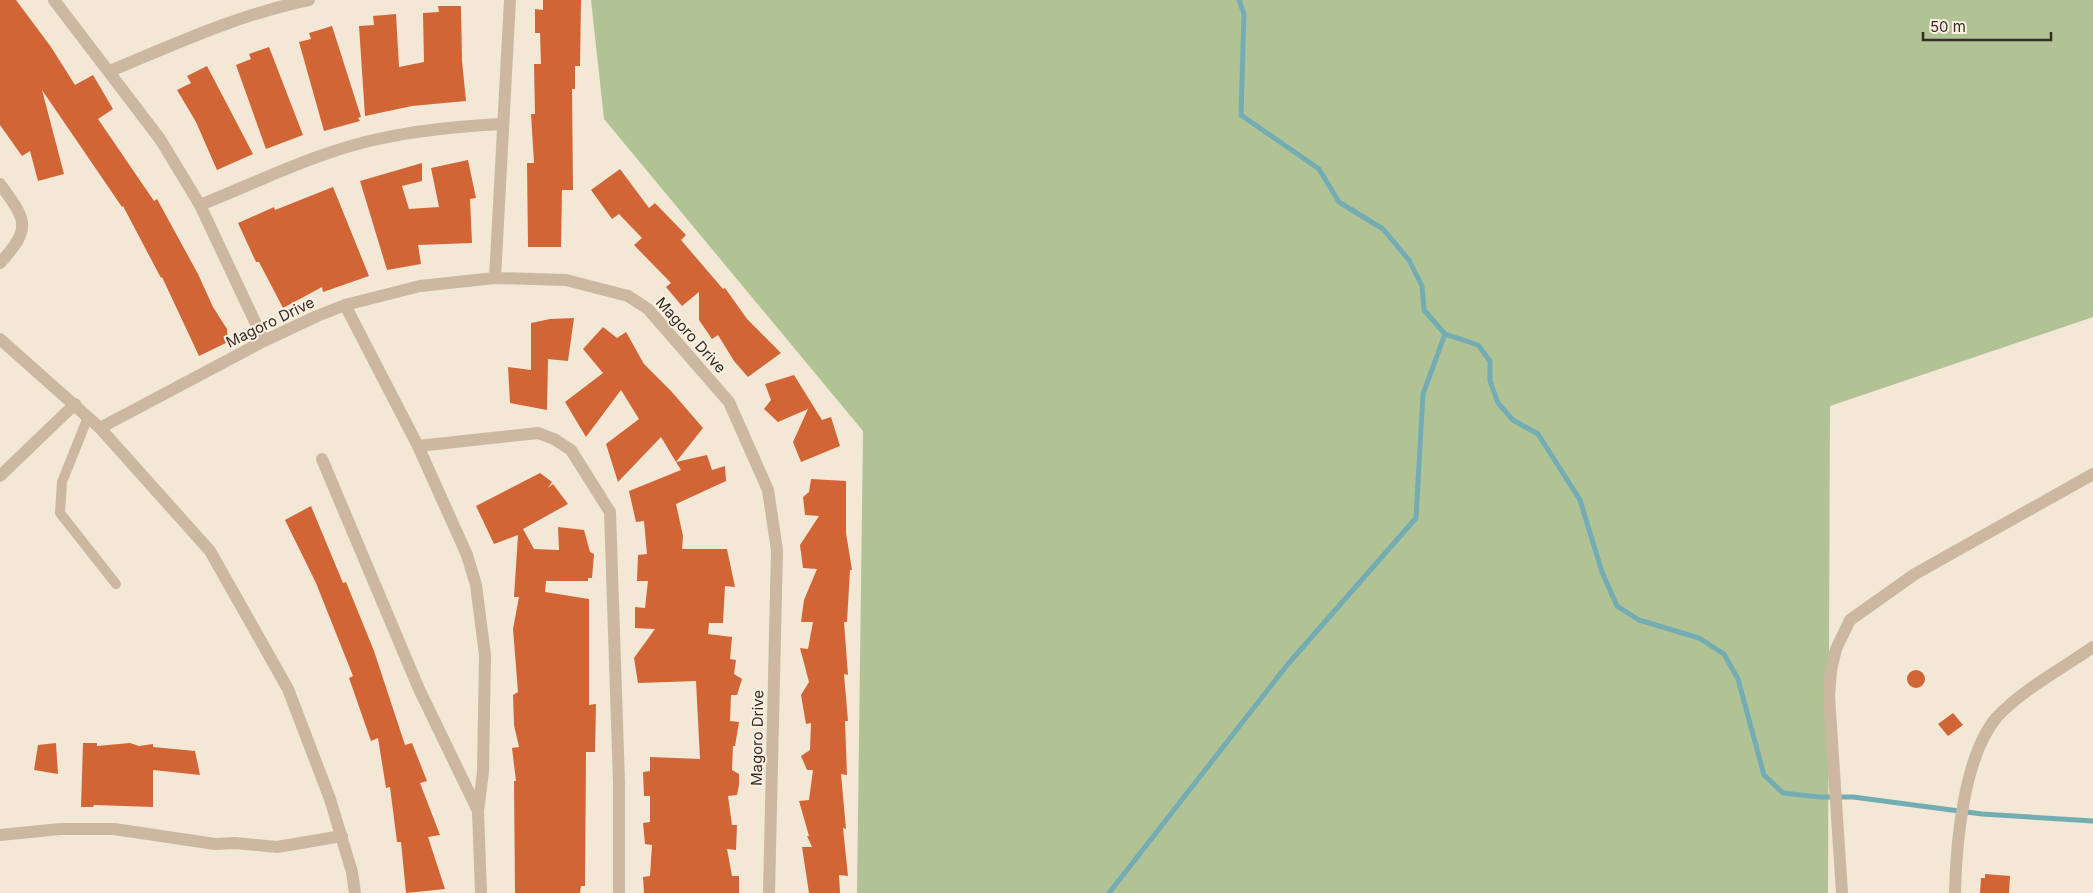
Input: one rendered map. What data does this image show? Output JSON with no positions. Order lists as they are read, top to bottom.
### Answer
{
  "streets": {
    "street": ["Magoro Drive"]
  },
  "scale_bar": "50 m"
}
